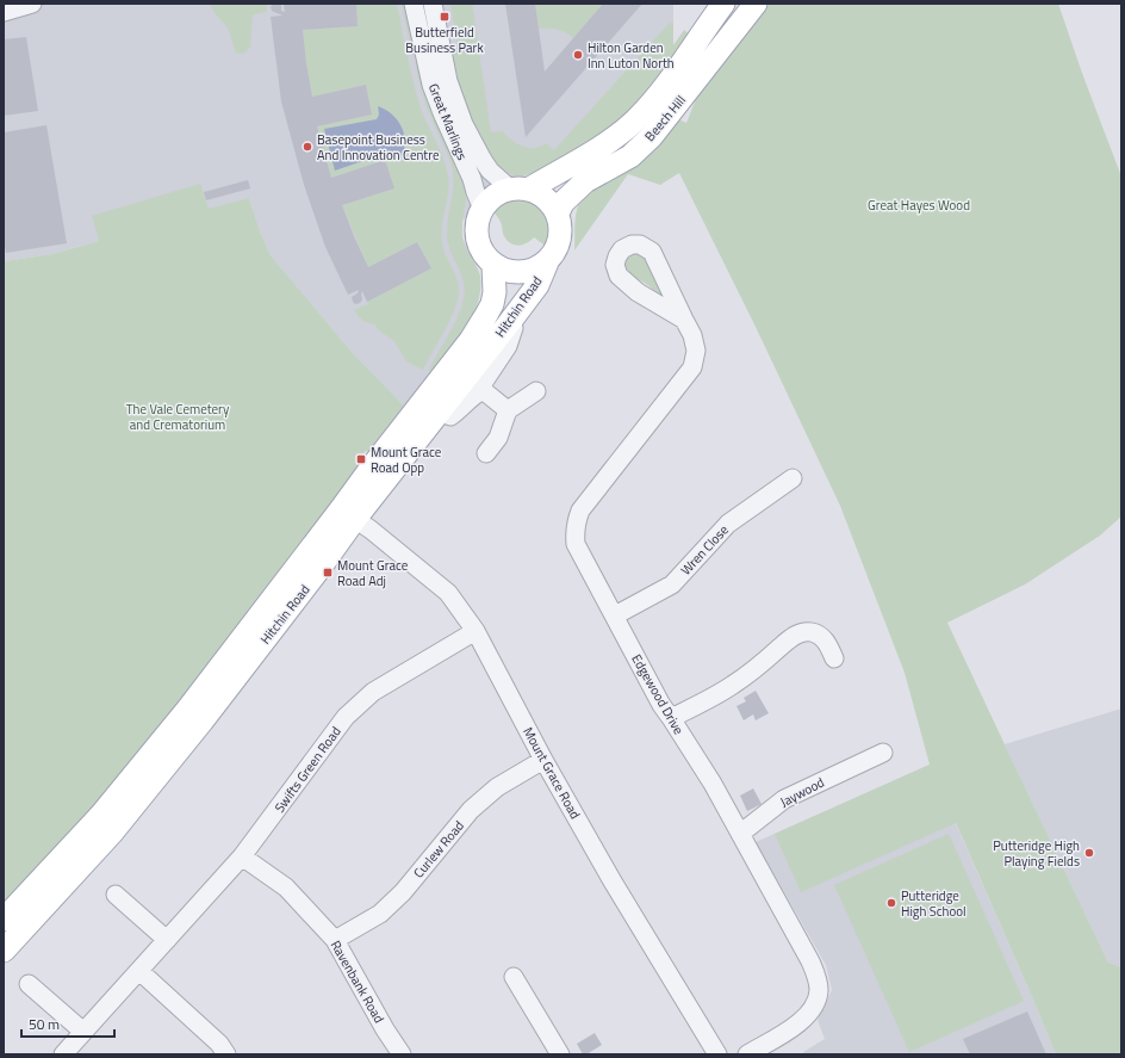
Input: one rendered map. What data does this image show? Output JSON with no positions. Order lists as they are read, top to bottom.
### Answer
{
  "streets": {
    "main road": ["Beech Hill", "Hitchin Road"],
    "street": [
      "Great Marlings",
      "Wren Close",
      "Edgewood Drive",
      "Swifts Green Road",
      "Mount Grace Road",
      "Jaywood",
      "Curlew Road",
      "Ravenbank Road"
    ]
  },
  "crossings": [
    ["Beech Hill", "Great Marlings"],
    ["Beech Hill", "Hitchin Road"],
    ["Great Marlings", "Hitchin Road"],
    ["Hitchin Road", "Mount Grace Road"],
    ["Wren Close", "Edgewood Drive"],
    ["Edgewood Drive", "Jaywood"],
    ["Swifts Green Road", "Mount Grace Road"],
    ["Swifts Green Road", "Ravenbank Road"],
    ["Mount Grace Road", "Curlew Road"],
    ["Curlew Road", "Ravenbank Road"]
  ],
  "parks": ["Great Hayes Wood", "The Vale Cemetery and Crematorium"],
  "places": {
    "transit": ["Butterfield Business Park", "Mount Grace Road Opp", "Mount Grace Road Adj"],
    "other": [
      "Hilton Garden Inn Luton North",
      "Basepoint Business And Innovation Centre",
      "Putteridge High Playing Fields",
      "Putteridge High School"
    ]
  },
  "scale_bar": "50 m"
}
